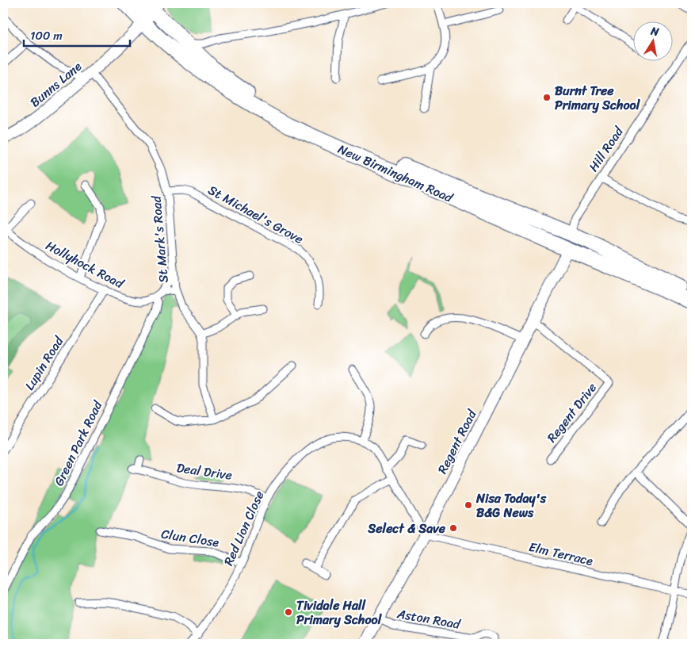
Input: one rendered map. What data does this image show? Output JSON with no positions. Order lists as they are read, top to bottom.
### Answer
{
  "streets": {
    "highway": ["New Birmingham Road"],
    "street": [
      "Bunns Lane",
      "Hill Road",
      "St Michael's Grove",
      "St Mark's Road",
      "Hollyhock Road",
      "Lupin Road",
      "Regent Drive",
      "Regent Road",
      "Green Park Road",
      "Deal Drive",
      "Red Lion Close",
      "Clun Close",
      "Elm Terrace",
      "Aston Road"
    ]
  },
  "crossings": [
    ["Bunns Lane", "New Birmingham Road"],
    ["Bunns Lane", "St Mark's Road"],
    ["Hill Road", "New Birmingham Road"],
    ["New Birmingham Road", "Regent Road"],
    ["St Michael's Grove", "St Mark's Road"],
    ["St Mark's Road", "Hollyhock Road"],
    ["Hollyhock Road", "Lupin Road"],
    ["Hollyhock Road", "Green Park Road"],
    ["Regent Drive", "Regent Road"],
    ["Regent Road", "Red Lion Close"],
    ["Regent Road", "Elm Terrace"],
    ["Regent Road", "Aston Road"],
    ["Deal Drive", "Red Lion Close"],
    ["Red Lion Close", "Clun Close"],
    ["Red Lion Close", "Elm Terrace"]
  ],
  "places": [
    "Burnt Tree Primary School",
    "Nisa Today's B&G News",
    "Select & Save",
    "Tividale Hall Primary School"
  ],
  "scale_bar": "100 m",
  "north": "top"
}
